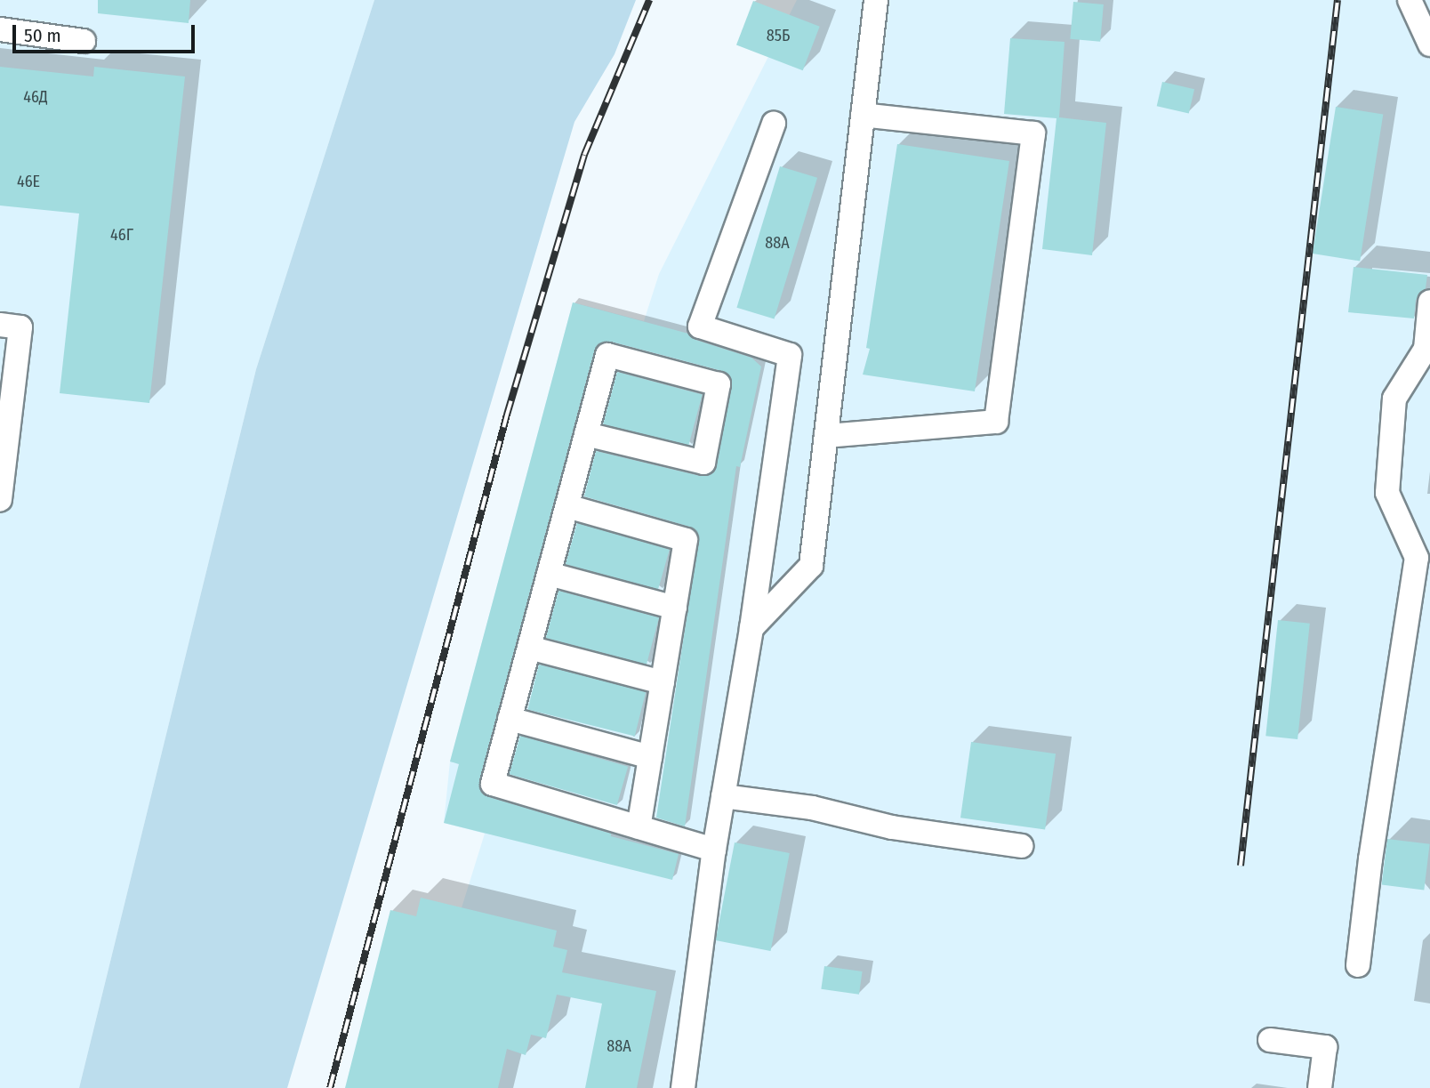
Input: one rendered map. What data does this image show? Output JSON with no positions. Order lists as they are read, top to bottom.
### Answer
{
  "house_numbers": [
    "85Б",
    "46Д",
    "46Е",
    "46Г",
    "88А",
    "88А"
  ],
  "scale_bar": "50 m"
}
